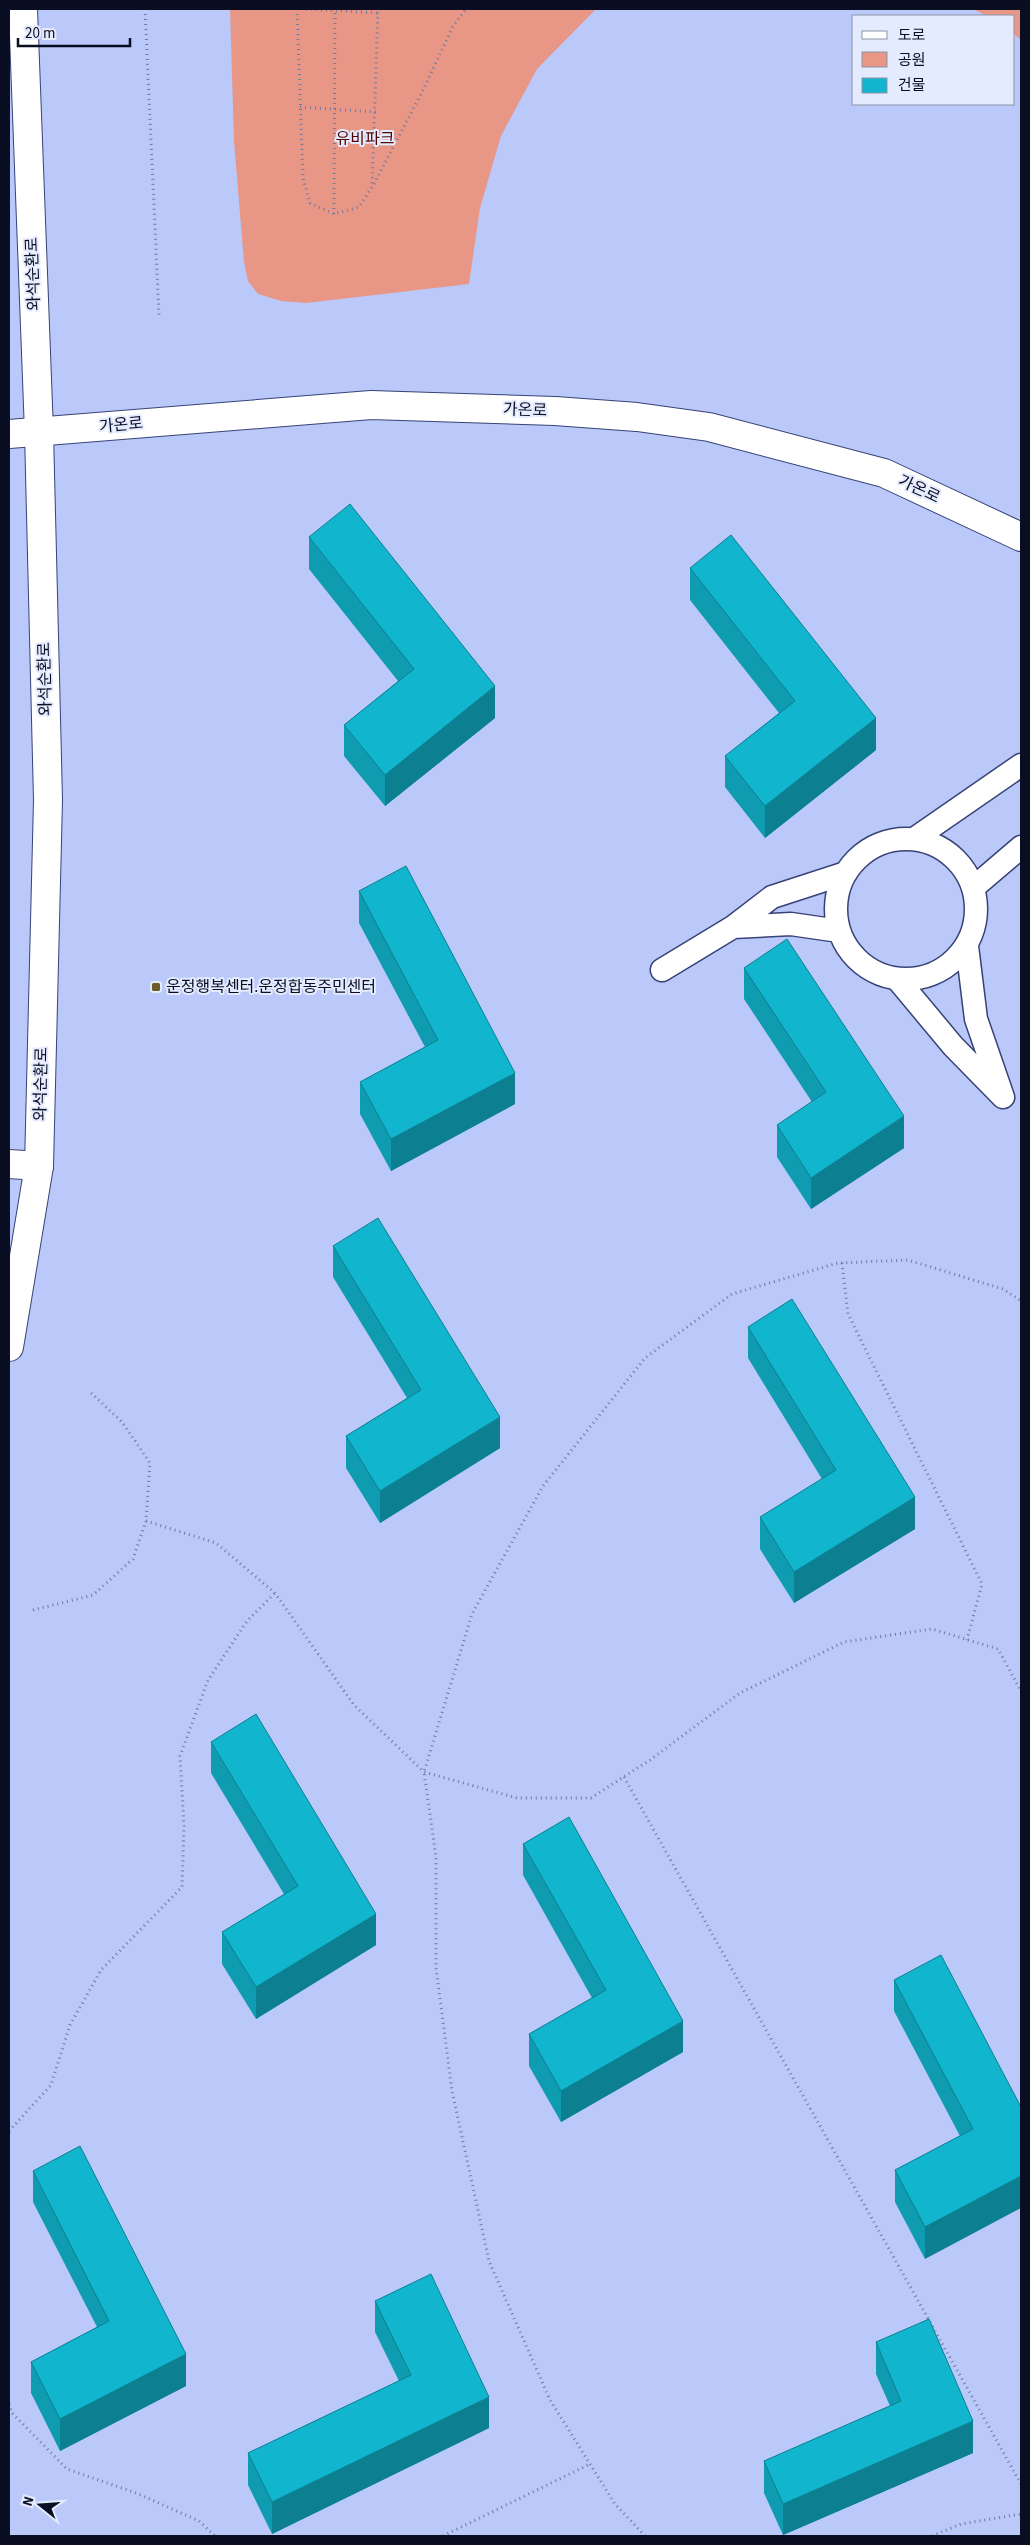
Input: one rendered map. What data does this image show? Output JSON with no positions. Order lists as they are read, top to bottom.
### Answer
{
  "streets": {
    "street": ["와석순환로", "가온로"]
  },
  "crossings": [
    ["와석순환로", "가온로"]
  ],
  "parks": ["유비파크"],
  "places": {
    "transit": ["운정행복센터.운정합동주민센터"]
  },
  "legend": ["도로", "공원", "건물"],
  "scale_bar": "20 m",
  "north": "left"
}
